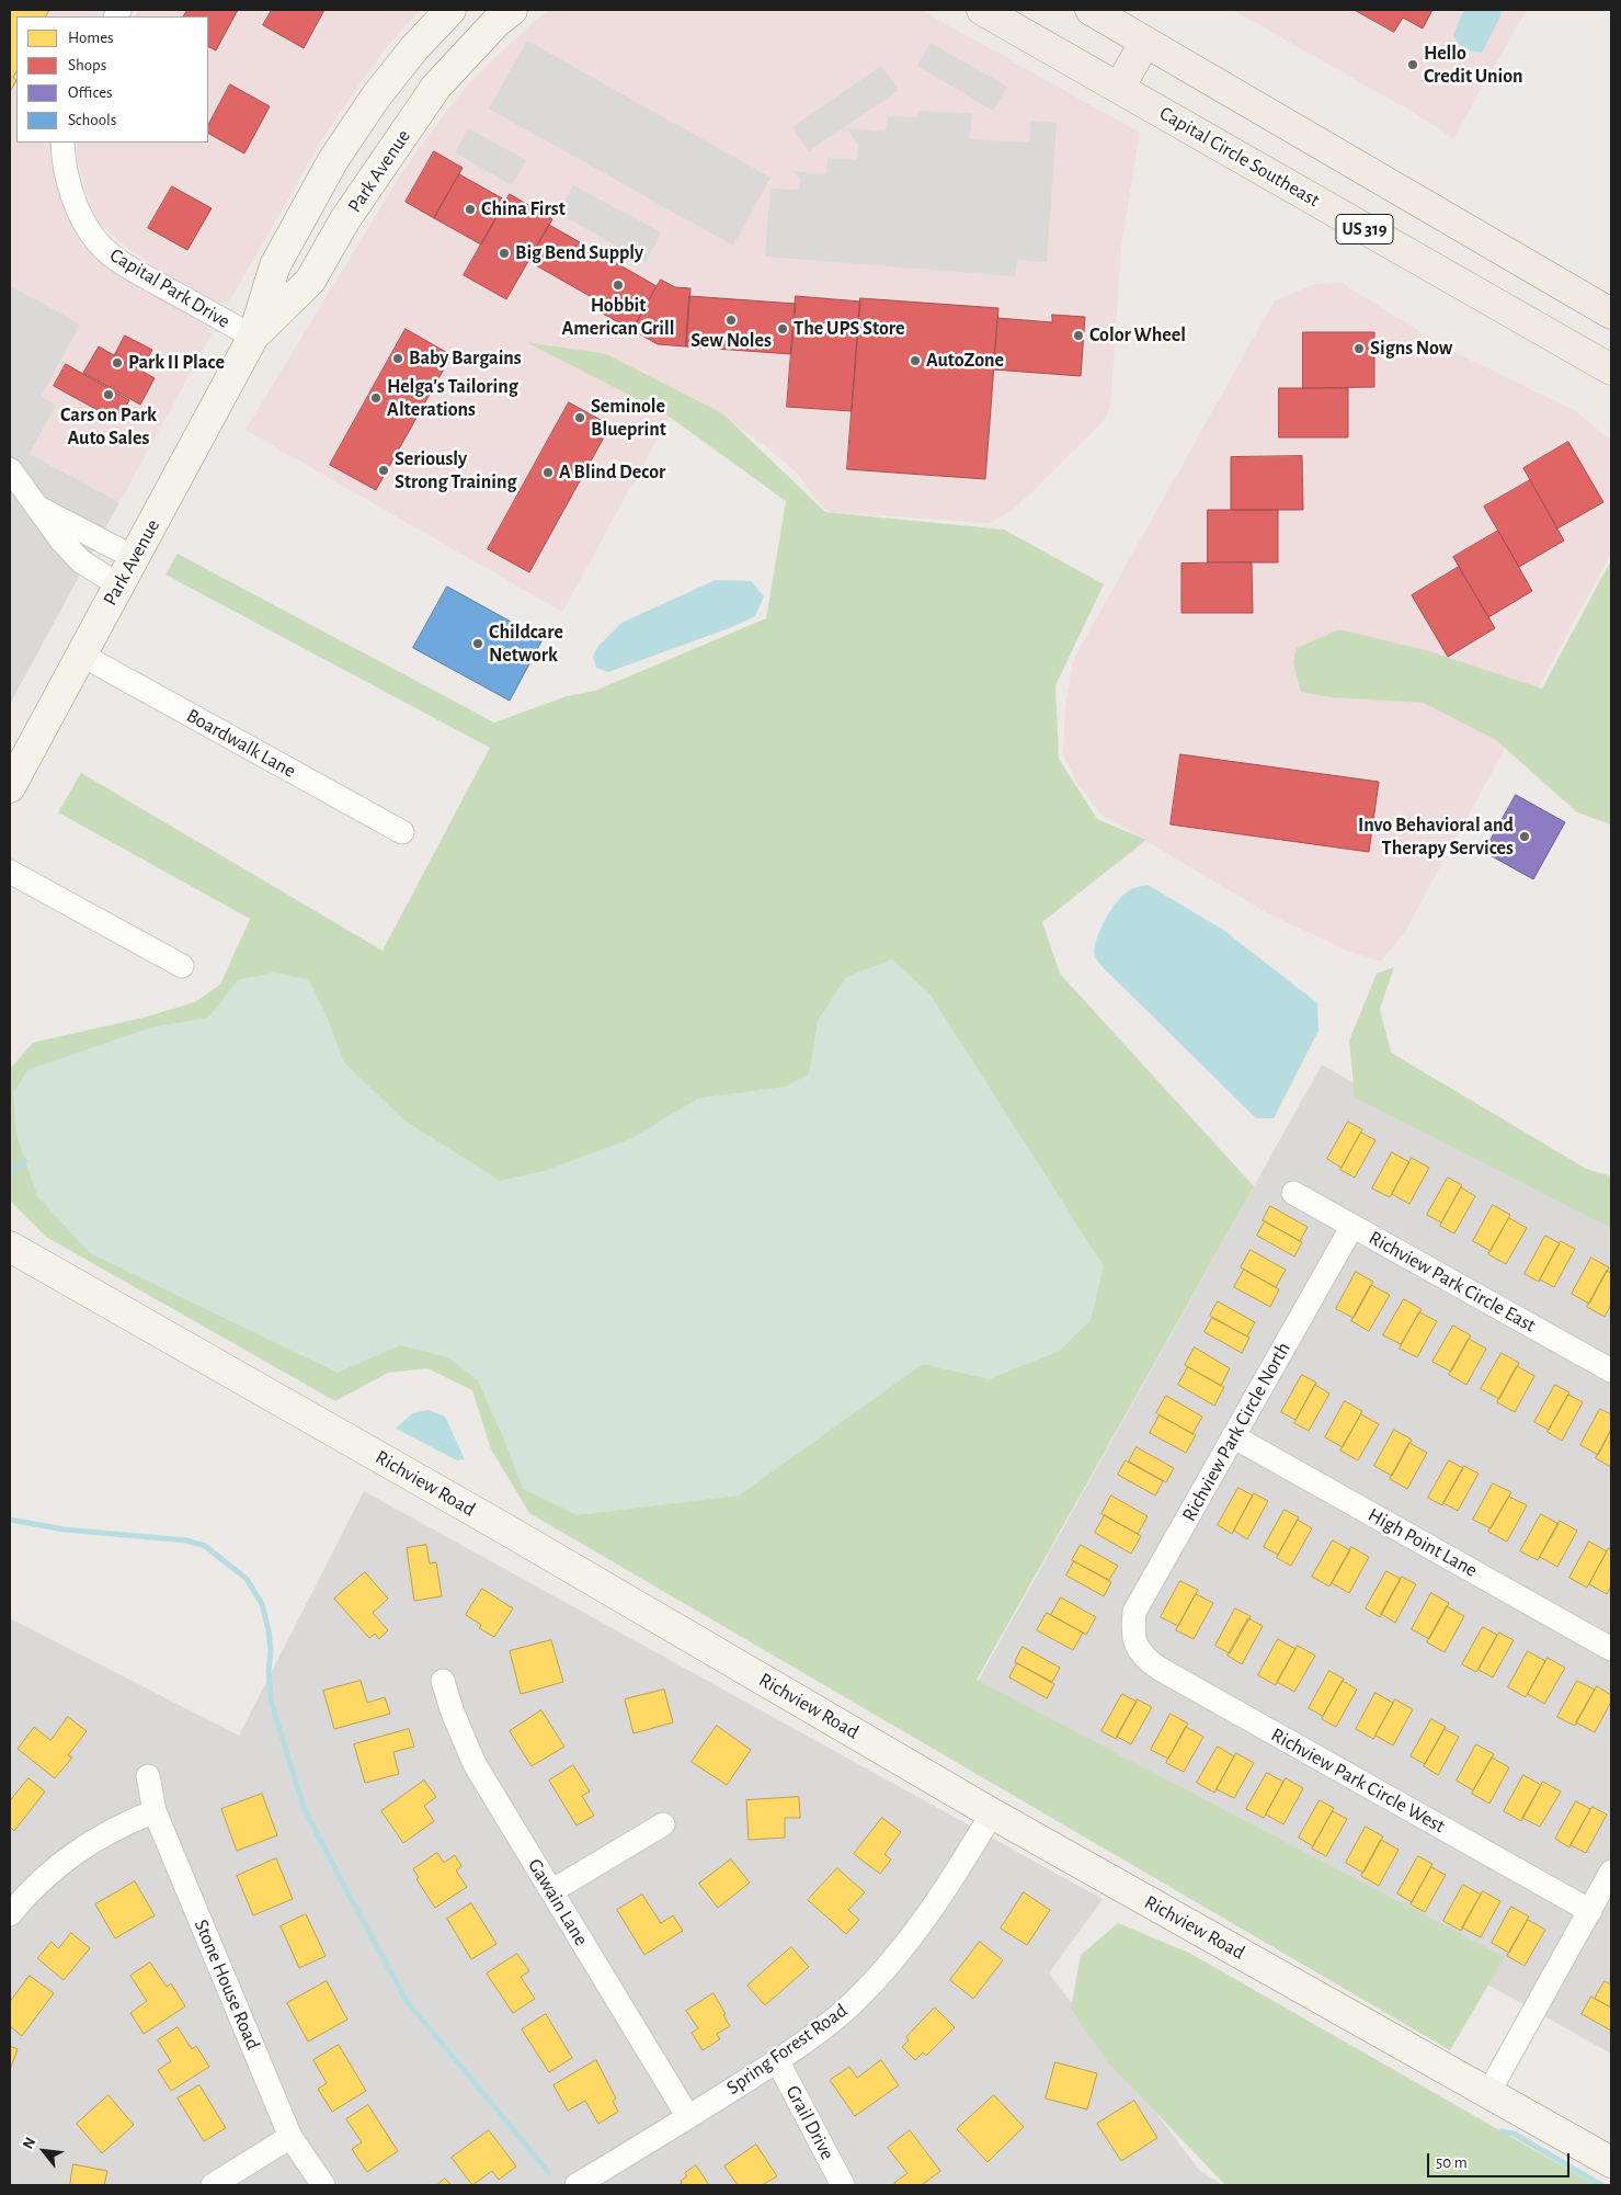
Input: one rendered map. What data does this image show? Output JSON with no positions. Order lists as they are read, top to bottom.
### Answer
{
  "streets": {
    "main road": ["Capital Circle Southeast", "US 319"],
    "street": [
      "Park Avenue",
      "Capital Park Drive",
      "Boardwalk Lane",
      "Richview Park Circle East",
      "Richview Park Circle North",
      "Richview Road",
      "High Point Lane",
      "Richview Park Circle West",
      "Gawain Lane",
      "Stone House Road",
      "Spring Forest Road",
      "Grail Drive"
    ]
  },
  "crossings": [
    ["Park Avenue", "Capital Park Drive"],
    ["Park Avenue", "Boardwalk Lane"],
    ["Richview Park Circle East", "Richview Park Circle North"],
    ["Richview Park Circle North", "High Point Lane"],
    ["Richview Park Circle North", "Richview Park Circle West"],
    ["Richview Road", "Spring Forest Road"],
    ["Gawain Lane", "Spring Forest Road"],
    ["Spring Forest Road", "Grail Drive"]
  ],
  "places": [
    "Hello Credit Union",
    "China First",
    "Big Bend Supply",
    "Hobbit American Grill",
    "Sew Noles",
    "The UPS Store",
    "Color Wheel",
    "Signs Now",
    "Baby Bargains",
    "AutoZone",
    "Park II Place",
    "Cars on Park Auto Sales",
    "Helga's Tailoring Alterations",
    "Seminole Blueprint",
    "Seriously Strong Training",
    "A Blind Decor",
    "Childcare Network",
    "Invo Behavioral and Therapy Services"
  ],
  "legend": [
    "Homes",
    "Shops",
    "Offices",
    "Schools"
  ],
  "scale_bar": "50 m",
  "north": "top left"
}
